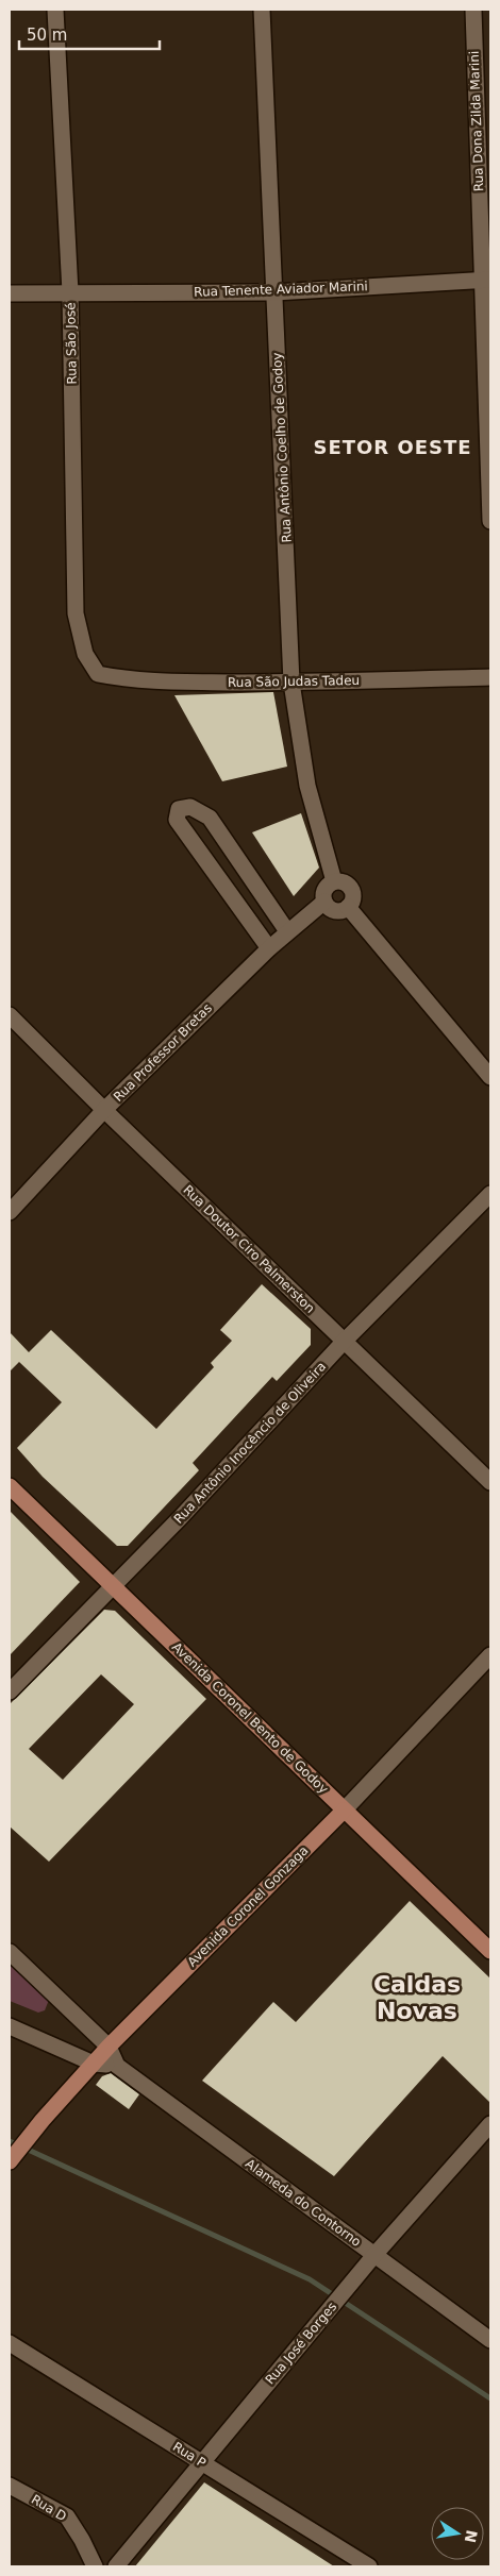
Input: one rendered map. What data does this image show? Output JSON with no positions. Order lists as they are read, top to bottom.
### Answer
{
  "streets": {
    "main road": ["Avenida Coronel Bento de Godoy", "Avenida Coronel Gonzaga"],
    "street": [
      "Rua Dona Zilda Marini",
      "Rua Tenente Aviador Marini",
      "Rua São José",
      "Rua Antônio Coelho de Godoy",
      "Rua São Judas Tadeu",
      "Rua Professor Bretas",
      "Rua Doutor Ciro Palmerston",
      "Rua Antônio Inocêncio de Oliveira",
      "Alameda do Contorno",
      "Rua José Borges",
      "Rua P",
      "Rua D"
    ]
  },
  "crossings": [
    ["Rua Dona Zilda Marini", "Rua Tenente Aviador Marini"],
    ["Rua Tenente Aviador Marini", "Rua São José"],
    ["Rua Tenente Aviador Marini", "Rua Antônio Coelho de Godoy"],
    ["Rua São José", "Rua São Judas Tadeu"],
    ["Rua Antônio Coelho de Godoy", "Rua São Judas Tadeu"],
    ["Rua Antônio Coelho de Godoy", "Rua Professor Bretas"],
    ["Rua Professor Bretas", "Rua Doutor Ciro Palmerston"],
    ["Rua Doutor Ciro Palmerston", "Rua Antônio Inocêncio de Oliveira"],
    ["Rua Antônio Inocêncio de Oliveira", "Avenida Coronel Bento de Godoy"],
    ["Avenida Coronel Bento de Godoy", "Avenida Coronel Gonzaga"],
    ["Avenida Coronel Gonzaga", "Alameda do Contorno"],
    ["Alameda do Contorno", "Rua José Borges"],
    ["Rua José Borges", "Rua P"]
  ],
  "districts": ["SETOR OESTE", "Caldas Novas"],
  "scale_bar": "50 m",
  "north": "right"
}
